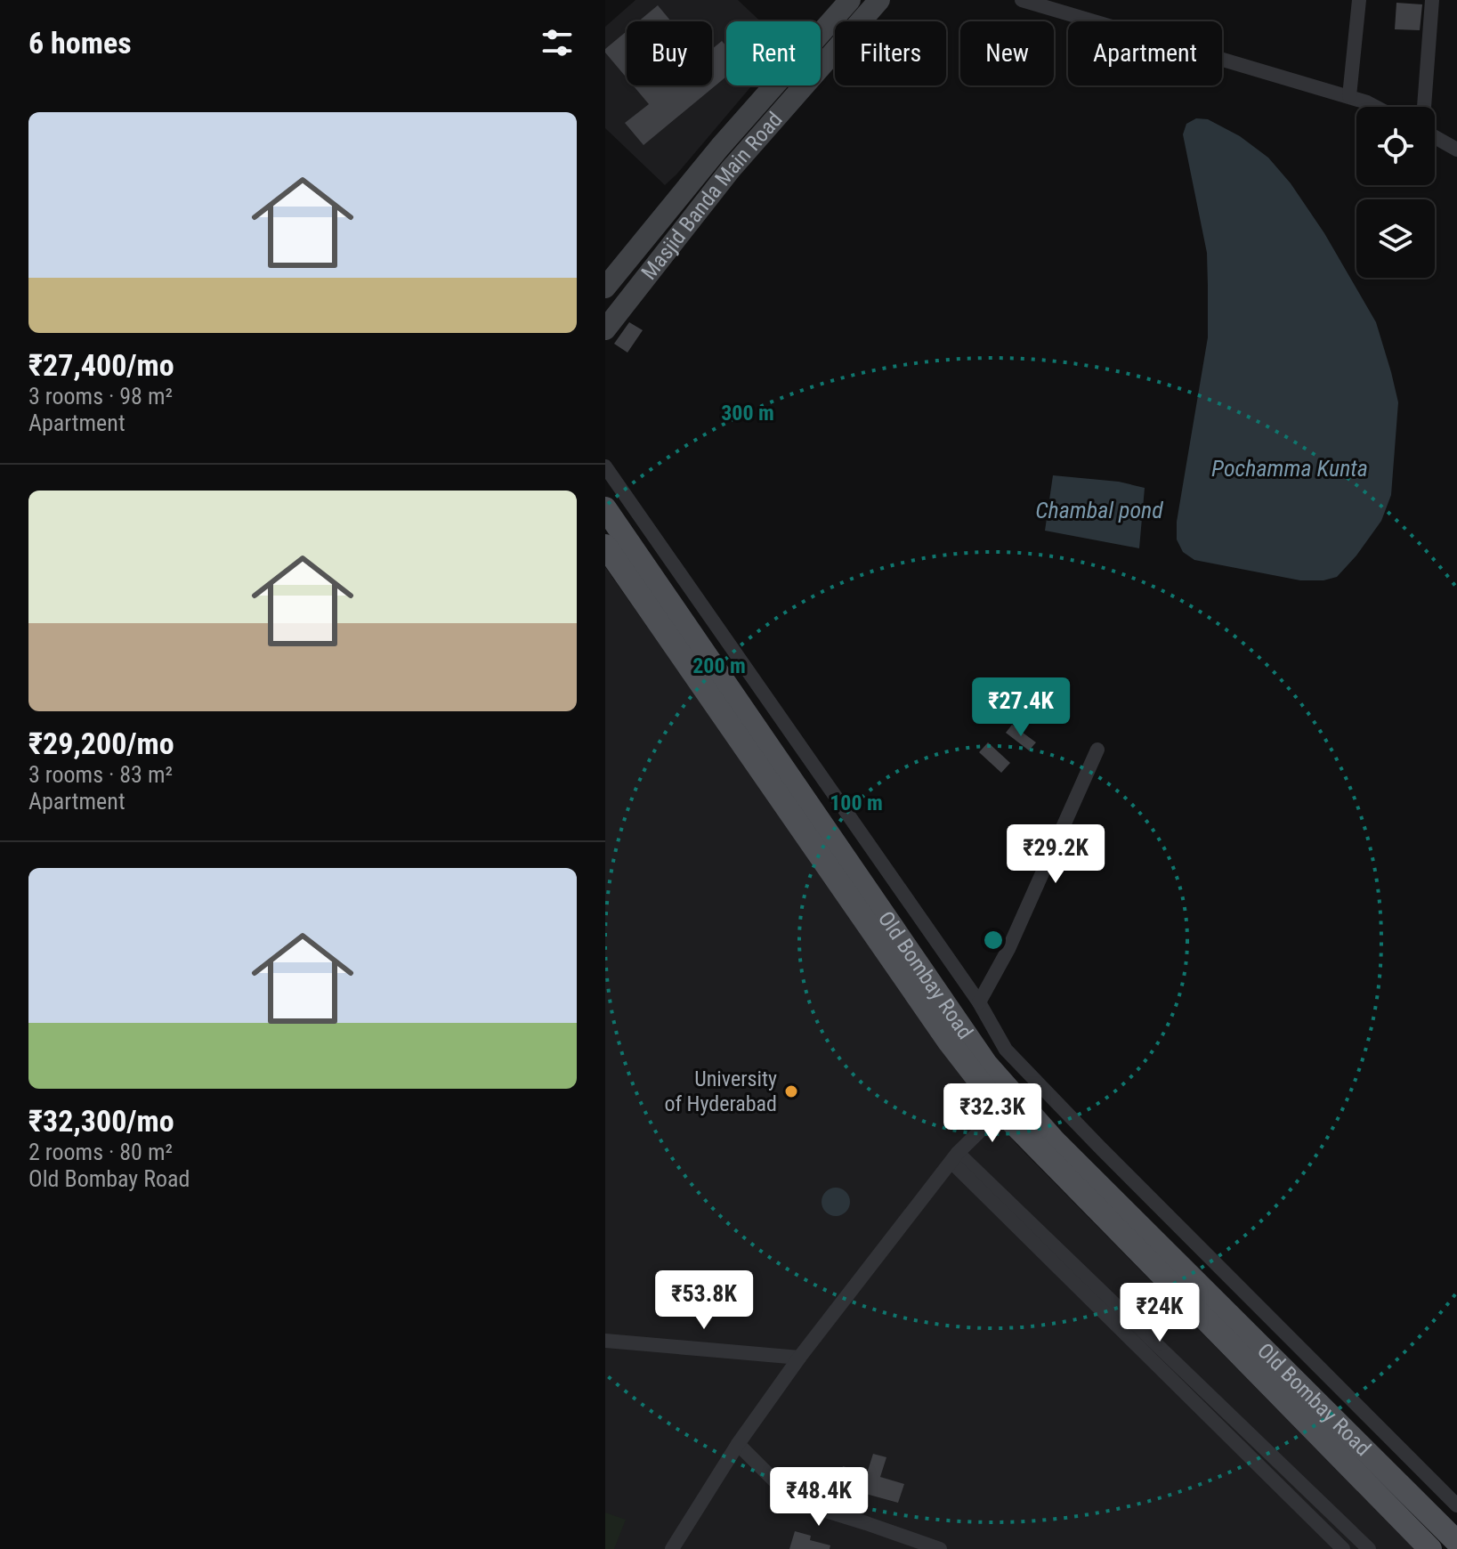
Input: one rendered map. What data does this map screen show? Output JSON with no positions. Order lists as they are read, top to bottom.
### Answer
{
  "streets": {
    "main road": ["Masjid Banda Main Road", "Old Bombay Road"]
  },
  "water": ["Pochamma Kunta", "Chambal pond"],
  "places": ["University of Hyderabad"],
  "page": {
    "heading": "6 homes",
    "chip": [
      "Buy",
      "Rent",
      "Filters",
      "New",
      "Apartment"
    ],
    "list": [
      {
        "name": "₹27,400/mo",
        "note": "3 rooms · 98 m² · Apartment"
      },
      {
        "name": "₹29,200/mo",
        "note": "3 rooms · 83 m² · Apartment"
      },
      {
        "name": "₹32,300/mo",
        "note": "2 rooms · 80 m² · Old Bombay Road"
      }
    ],
    "price": [
      "₹27.4K",
      "₹29.2K",
      "₹32.3K",
      "₹53.8K",
      "₹24K",
      "₹48.4K"
    ]
  },
  "rings": ["300 m", "200 m", "100 m"]
}
